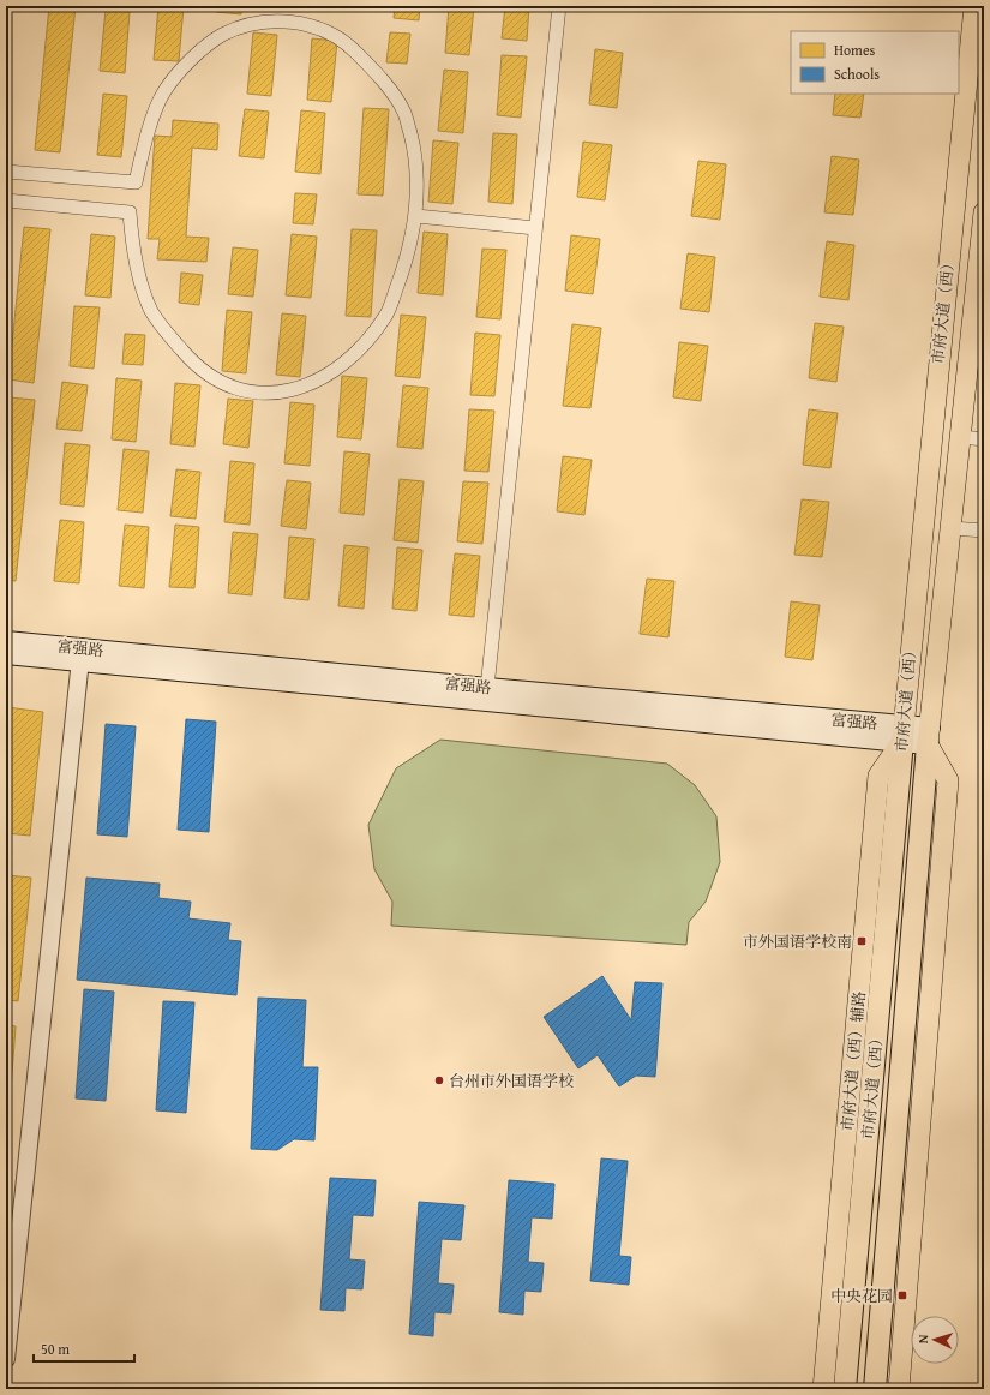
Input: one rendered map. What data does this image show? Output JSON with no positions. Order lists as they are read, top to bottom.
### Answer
{
  "streets": {
    "highway": ["市府大道（西）"],
    "main road": ["富强路", "市府大道（西）辅路"]
  },
  "crossings": [
    ["市府大道（西）", "富强路"],
    ["市府大道（西）", "市府大道（西）辅路"],
    ["富强路", "市府大道（西）辅路"]
  ],
  "places": {
    "transit": ["市外国语学校南", "中央花园"],
    "other": ["台州市外国语学校"]
  },
  "legend": ["Homes", "Schools"],
  "scale_bar": "50 m",
  "north": "left"
}
